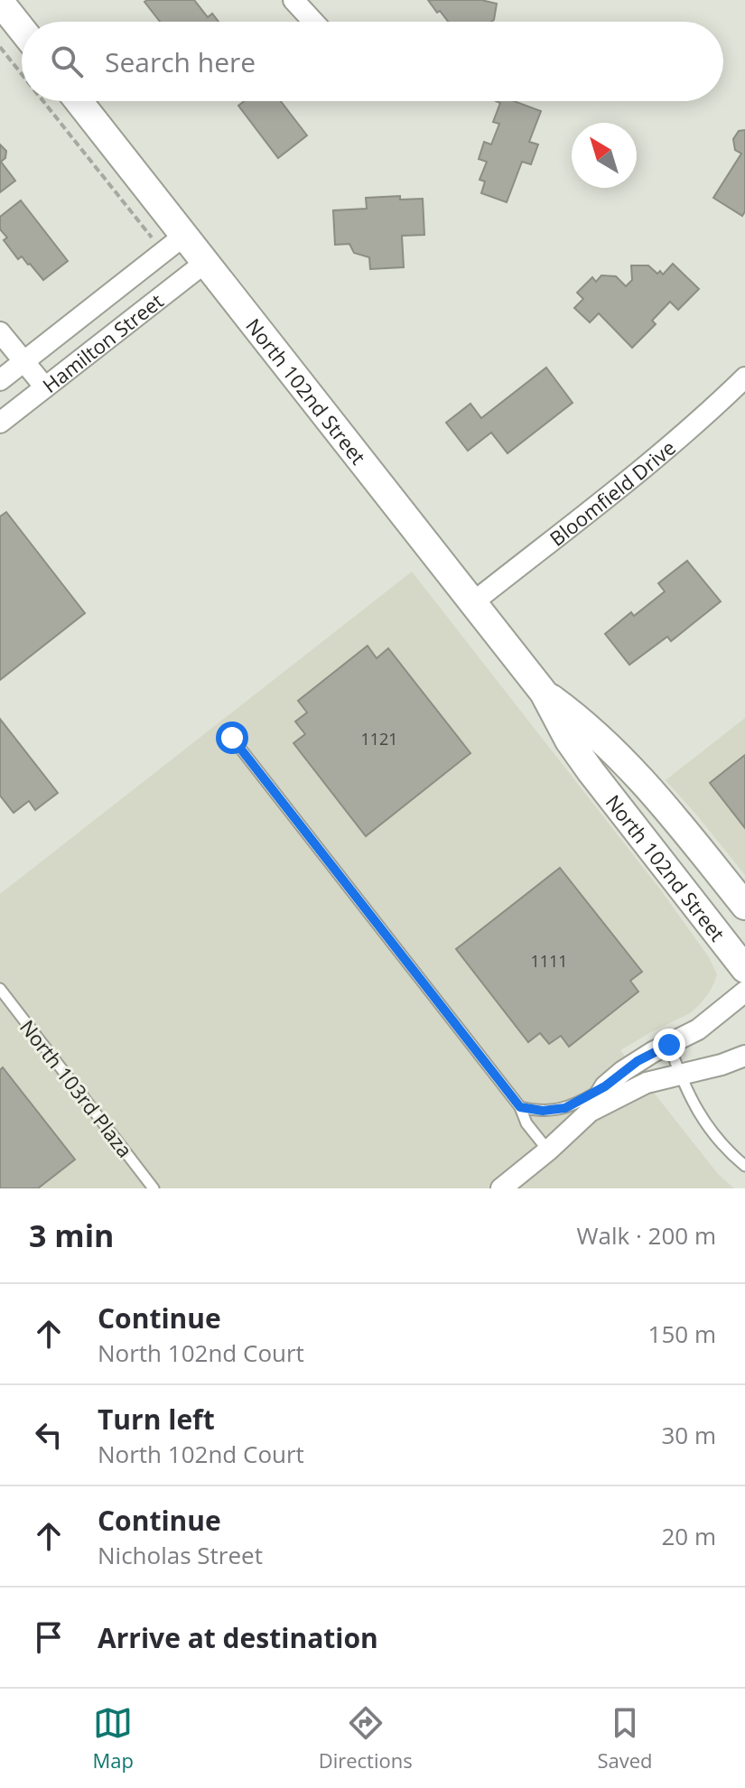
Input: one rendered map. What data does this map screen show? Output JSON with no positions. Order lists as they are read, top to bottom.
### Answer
{
  "streets": {
    "main road": ["North 102nd Street"],
    "street": ["Hamilton Street", "Bloomfield Drive"],
    "lane": ["North 103rd Plaza"]
  },
  "crossings": [
    ["Hamilton Street", "North 102nd Street"],
    ["North 102nd Street", "Bloomfield Drive"]
  ],
  "house_numbers": ["1121", "1111"],
  "north": "top left",
  "page": {
    "search": "Search here",
    "heading": ["3 min", "Walk · 200 m"],
    "list": [
      ["Continue", "North 102nd Court", "150 m"],
      ["Turn left", "North 102nd Court", "30 m"],
      ["Continue", "Nicholas Street", "20 m"],
      "Arrive at destination"
    ],
    "nav": ["Map", "Directions", "Saved"]
  }
}
